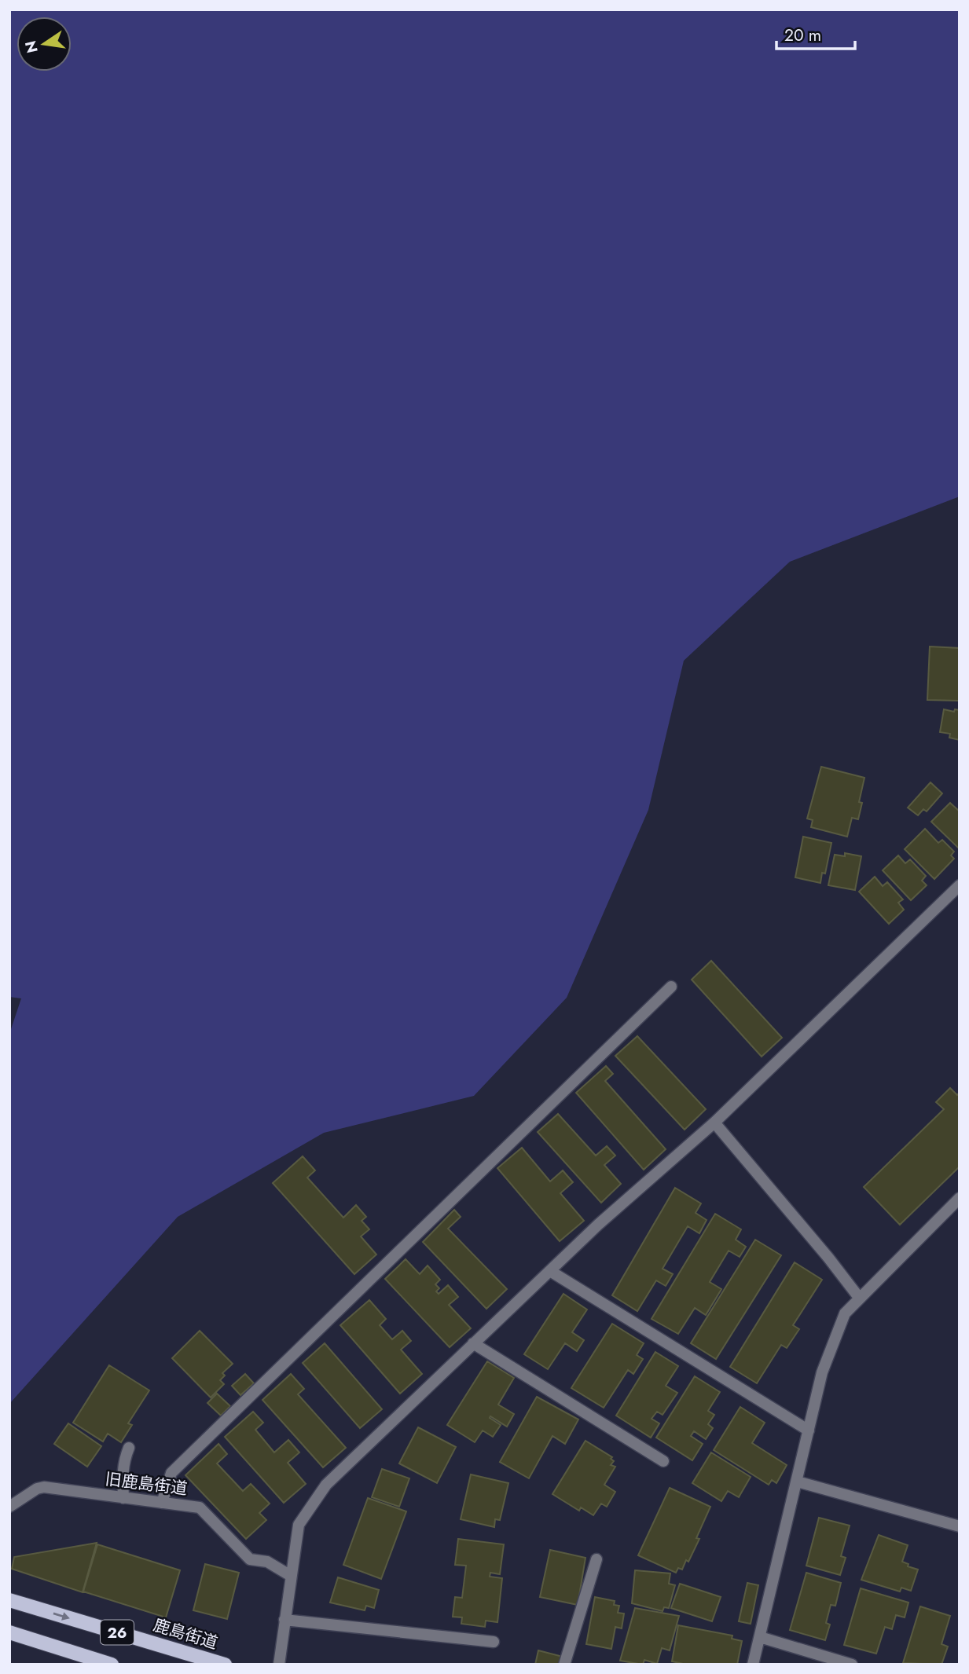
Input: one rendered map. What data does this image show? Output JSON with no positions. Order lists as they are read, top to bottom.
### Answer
{
  "streets": {
    "main road": ["26", "鹿島街道"],
    "street": ["旧鹿島街道"]
  },
  "scale_bar": "20 m",
  "north": "left"
}
